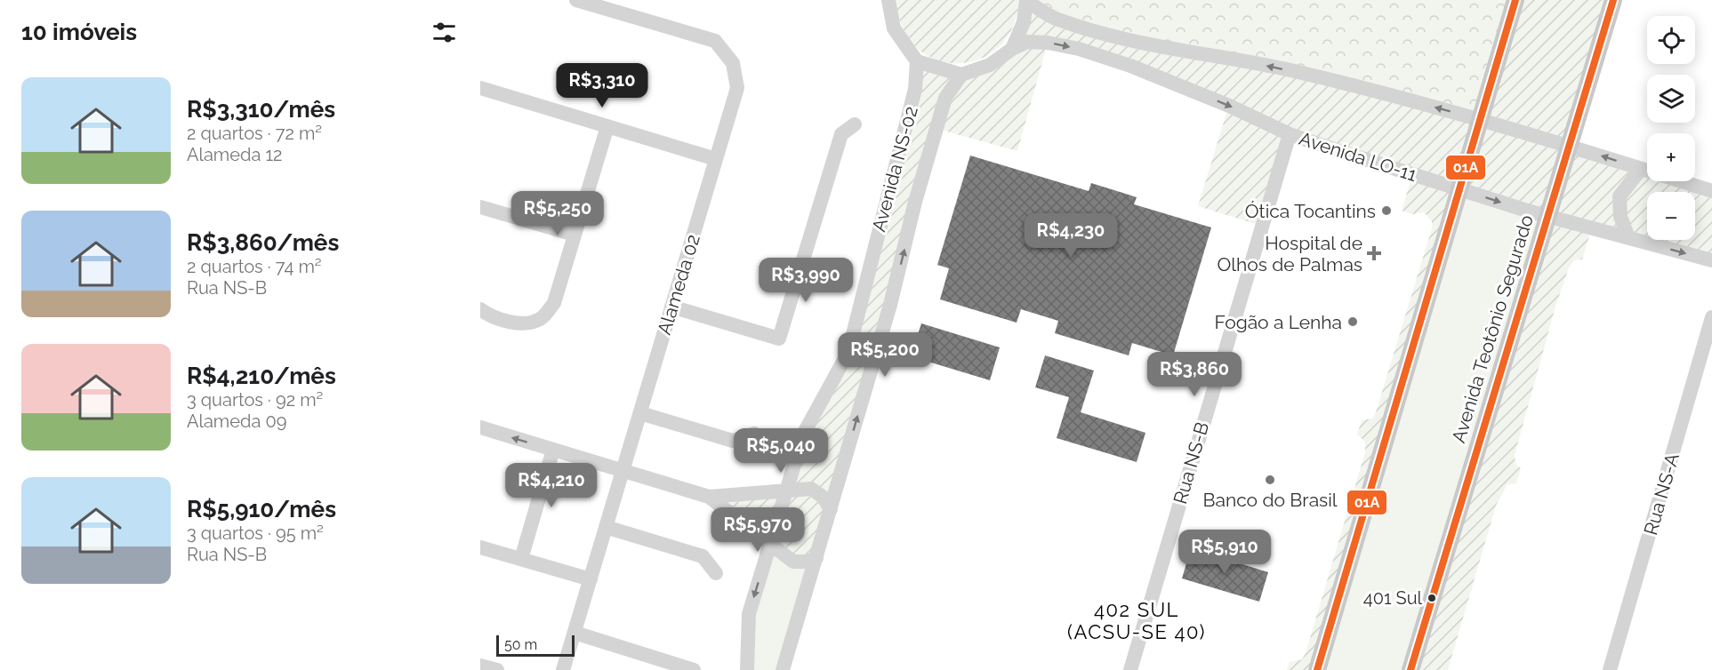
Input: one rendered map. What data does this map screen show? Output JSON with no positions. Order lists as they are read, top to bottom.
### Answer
{
  "streets": {
    "main road": ["Avenida Teotônio Segurado"],
    "street": [
      "Avenida LO-11",
      "Avenida NS-02",
      "Alameda 02",
      "Rua NS-B",
      "Rua NS-A"
    ]
  },
  "crossings": [
    ["Avenida LO-11", "Avenida Teotônio Segurado"],
    ["Avenida LO-11", "Rua NS-B"]
  ],
  "districts": ["402 SUL (ACSU-SE 40)"],
  "places": {
    "other": [
      "Ótica Tocantins",
      "Fogão a Lenha",
      "Banco do Brasil",
      "401 Sul"
    ],
    "health": ["Hospital de Olhos de Palmas"]
  },
  "lines": ["transit line 01A"],
  "scale_bar": "50 m",
  "page": {
    "heading": "10 imóveis",
    "map_buttons": ["+", "−"],
    "price": [
      "R$3,310",
      "R$5,250",
      "R$4,230",
      "R$3,990",
      "R$5,200",
      "R$3,860",
      "R$5,040",
      "R$4,210",
      "R$5,970",
      "R$5,910"
    ],
    "list": [
      {
        "name": "R$3,310/mês",
        "note": "2 quartos · 72 m² · Alameda 12"
      },
      {
        "name": "R$3,860/mês",
        "note": "2 quartos · 74 m² · Rua NS-B"
      },
      {
        "name": "R$4,210/mês",
        "note": "3 quartos · 92 m² · Alameda 09"
      },
      {
        "name": "R$5,910/mês",
        "note": "3 quartos · 95 m² · Rua NS-B"
      }
    ],
    "scale": "50 m"
  }
}
